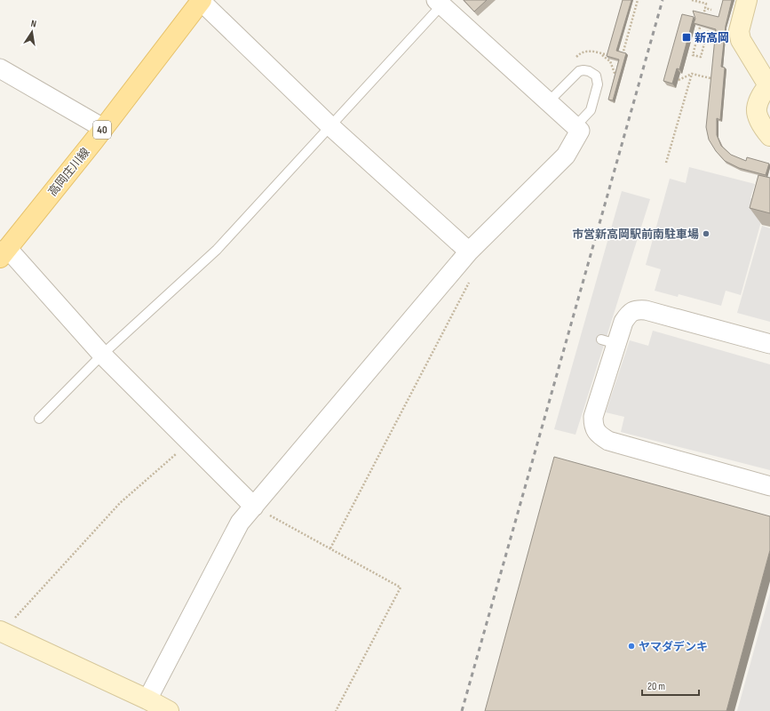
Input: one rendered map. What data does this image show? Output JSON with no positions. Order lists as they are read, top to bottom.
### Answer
{
  "streets": {
    "main road": ["40", "高岡庄川線"]
  },
  "places": {
    "transit": ["新高岡"],
    "other": ["市営新高岡駅前南駐車場", "ヤマダデンキ"]
  },
  "scale_bar": "20 m",
  "north": "top"
}
